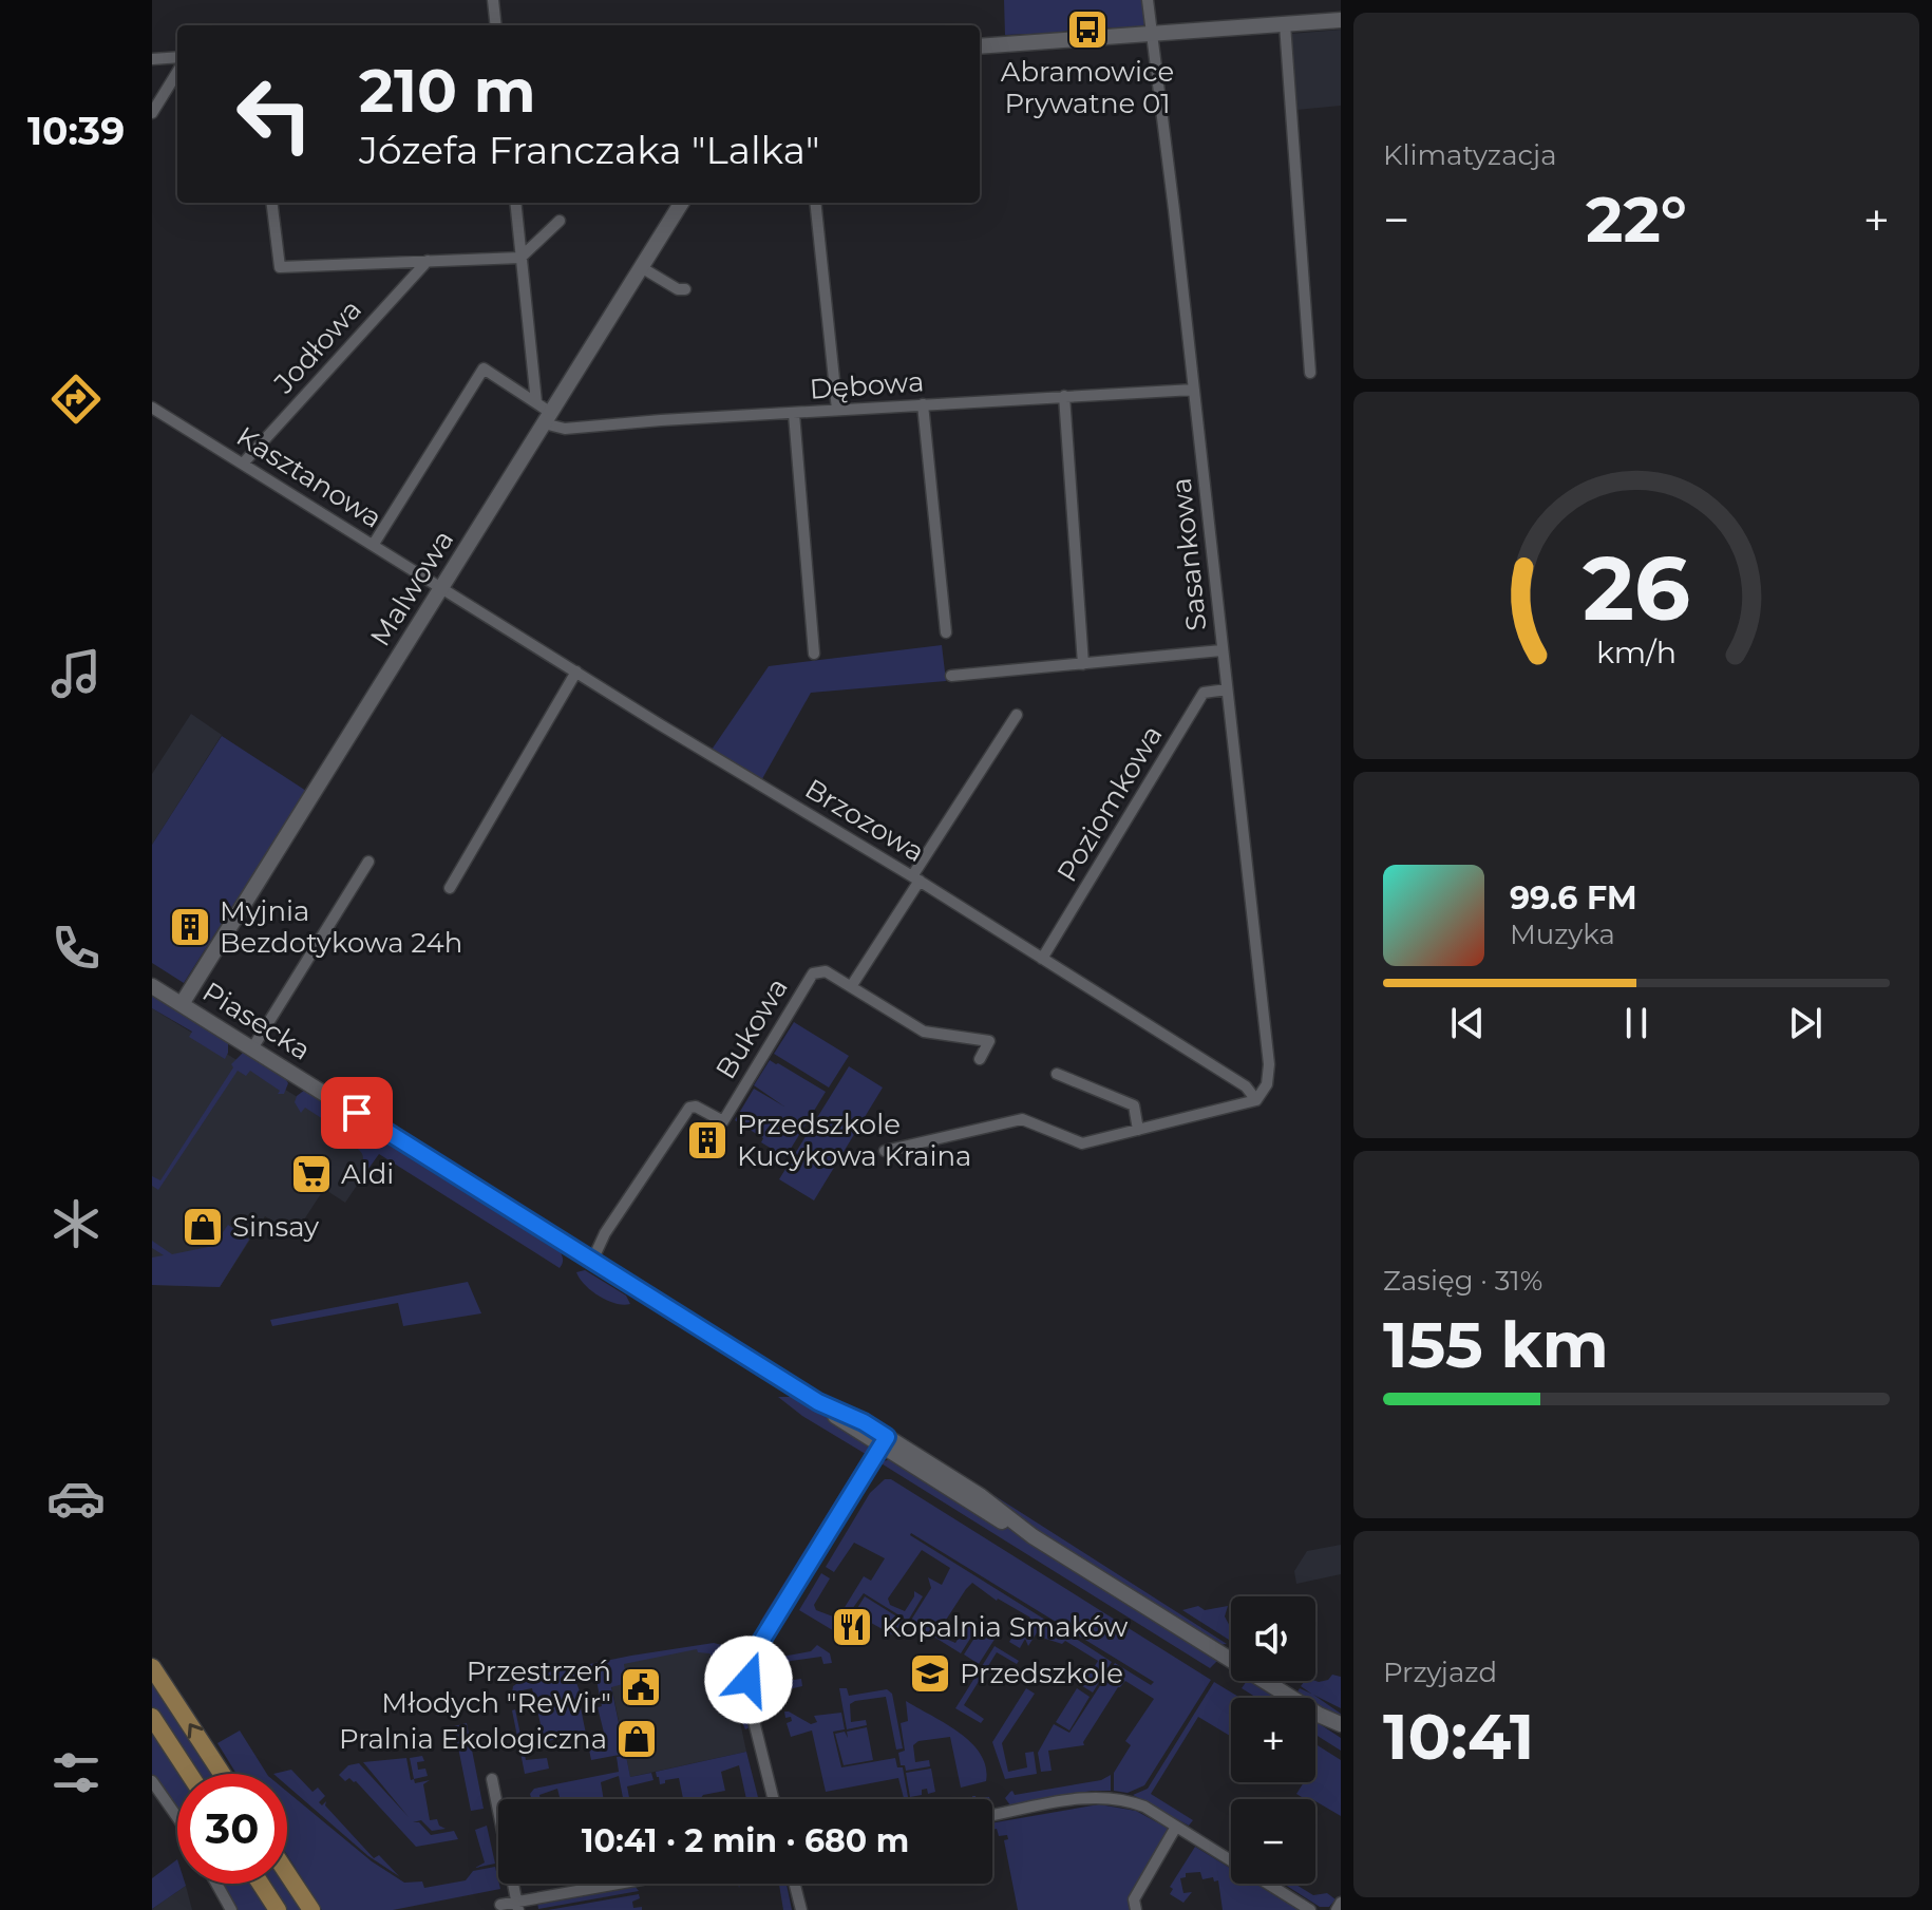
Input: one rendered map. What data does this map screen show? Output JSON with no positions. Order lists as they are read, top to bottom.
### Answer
{
  "streets": {
    "street": [
      "Jodłowa",
      "Dębowa",
      "Kasztanowa",
      "Sasankowa",
      "Malwowa",
      "Poziomkowa",
      "Brzozowa",
      "Piasecka",
      "Bukowa"
    ]
  },
  "crossings": [
    ["Jodłowa", "Kasztanowa"],
    ["Dębowa", "Sasankowa"],
    ["Dębowa", "Malwowa"],
    ["Kasztanowa", "Malwowa"],
    ["Kasztanowa", "Brzozowa"],
    ["Sasankowa", "Poziomkowa"],
    ["Sasankowa", "Brzozowa"],
    ["Malwowa", "Brzozowa"],
    ["Malwowa", "Piasecka"],
    ["Poziomkowa", "Brzozowa"],
    ["Piasecka", "Bukowa"]
  ],
  "places": {
    "bus stop": ["Abramowice Prywatne 01"],
    "building": ["Myjnia Bezdotykowa 24h", "Przedszkole Kucykowa Kraina"],
    "supermarket": ["Aldi"],
    "shop": ["Sinsay", "Pralnia Ekologiczna"],
    "restaurant": ["Kopalnia Smaków"],
    "school or university": ["Przedszkole"],
    "public building": ["Przestrzeń Młodych \"ReWir\""]
  },
  "page": {
    "tabs": "10:39",
    "tile": [
      "Klimatyzacja",
      ["Zasięg · 31%", "155 km"],
      ["Przyjazd", "10:41"]
    ],
    "turn": ["210 m", "Józefa Franczaka \"Lalka\""],
    "heat": ["−", "22°", "+"],
    "song": ["99.6 FM", "Muzyka"],
    "map_buttons": ["+", "−"],
    "limit": "30",
    "trip": "10:41 · 2 min · 680 m",
    "gauge": ["26", "km/h"]
  }
}
